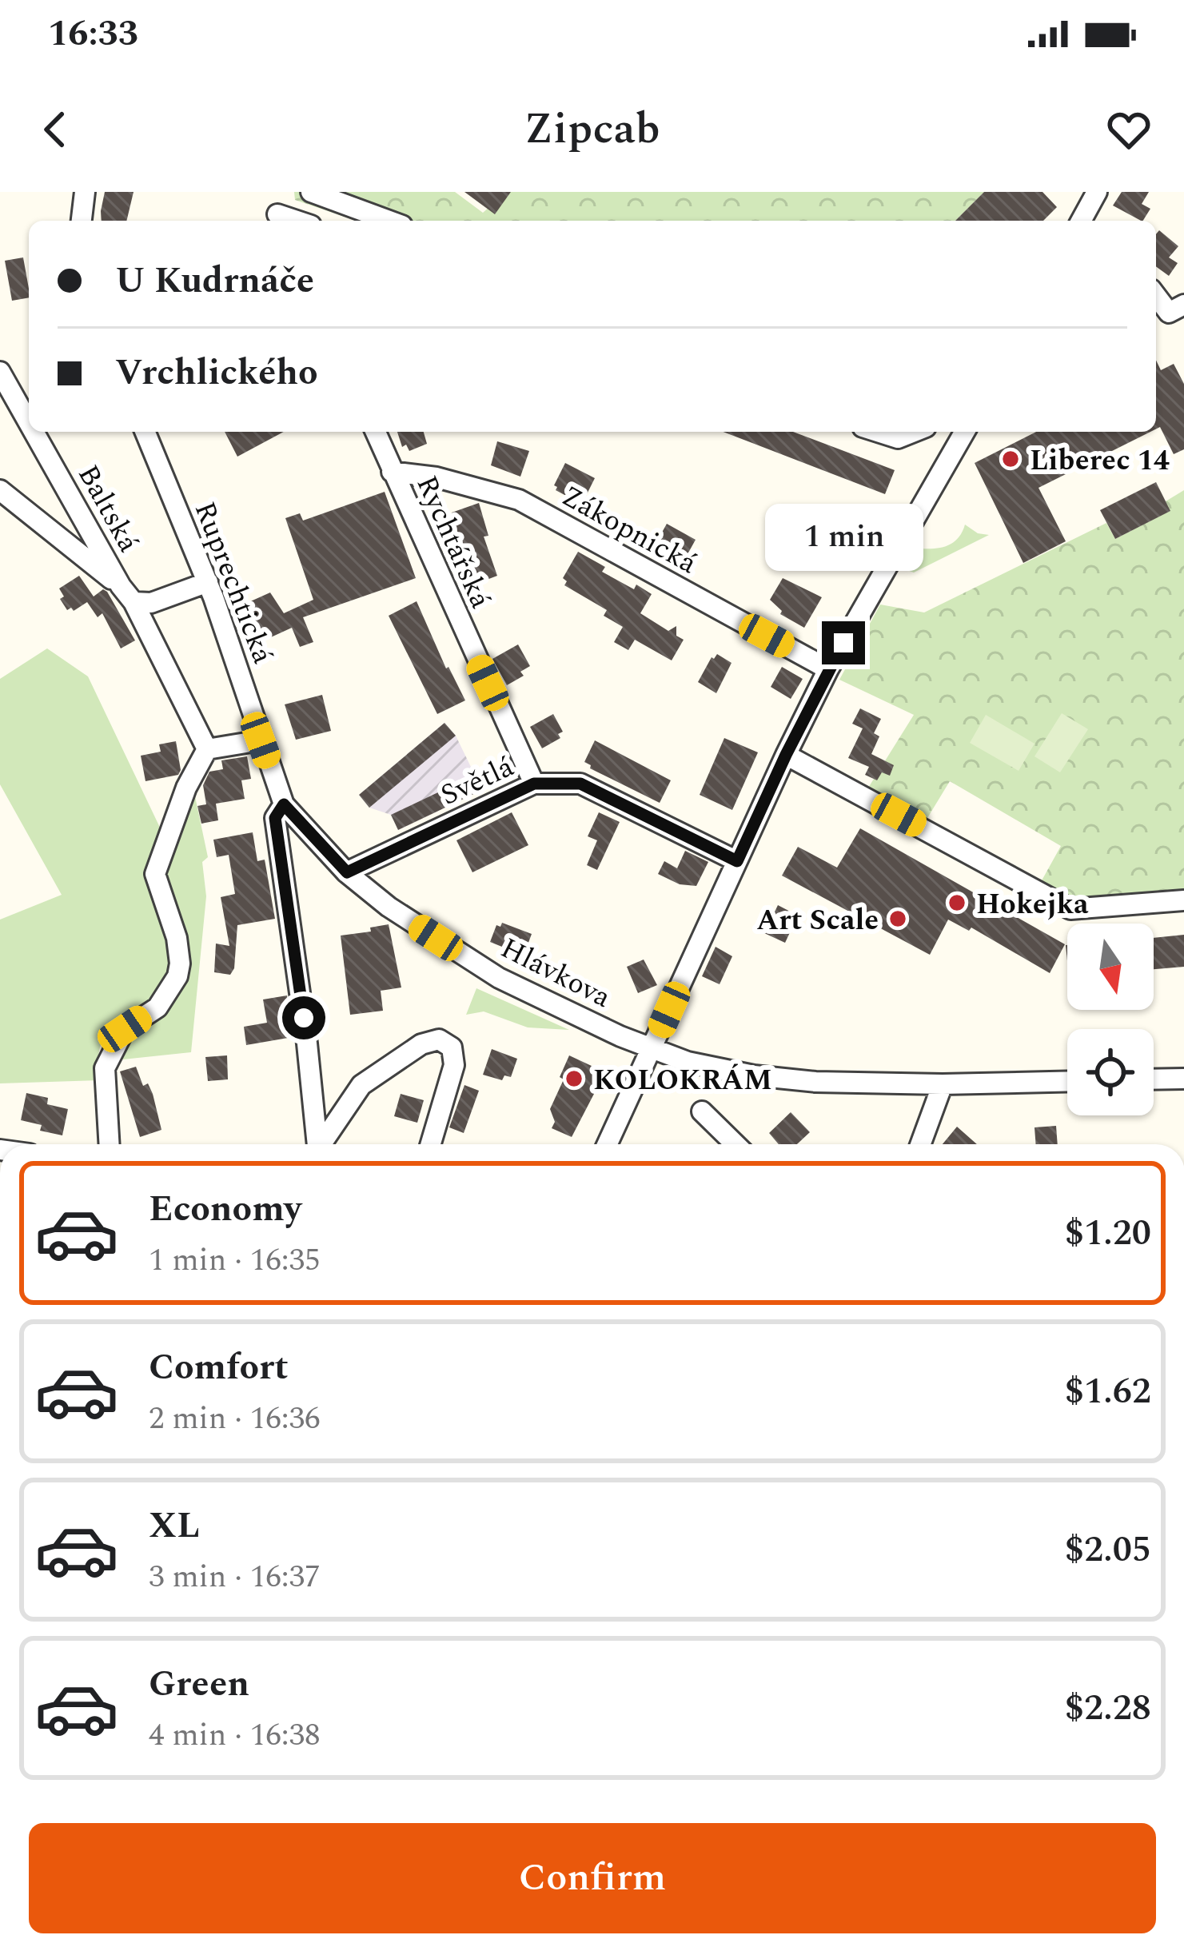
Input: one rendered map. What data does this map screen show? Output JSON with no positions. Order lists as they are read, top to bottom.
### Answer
{
  "streets": {
    "street": [
      "Baltská",
      "Zákopnická",
      "Rychtářská",
      "Ruprechtická",
      "Světlá",
      "Hlávkova"
    ]
  },
  "crossings": [
    ["Zákopnická", "Rychtářská"],
    ["Rychtářská", "Světlá"],
    ["Ruprechtická", "Hlávkova"],
    ["Světlá", "Hlávkova"]
  ],
  "places": [
    "Liberec 14",
    "Hokejka",
    "Art Scale",
    "KOLOKRÁM"
  ],
  "north": "bottom",
  "page": {
    "status": "16:33",
    "header": "Zipcab",
    "banner": ["U Kudrnáče", "Vrchlického"],
    "bubble": "1 min",
    "list": [
      {
        "name": "Economy",
        "note": "1 min · 16:35",
        "value": "$1.20"
      },
      {
        "name": "Comfort",
        "note": "2 min · 16:36",
        "value": "$1.62"
      },
      {
        "name": "XL",
        "note": "3 min · 16:37",
        "value": "$2.05"
      },
      {
        "name": "Green",
        "note": "4 min · 16:38",
        "value": "$2.28"
      }
    ],
    "buttons": "Confirm"
  }
}
